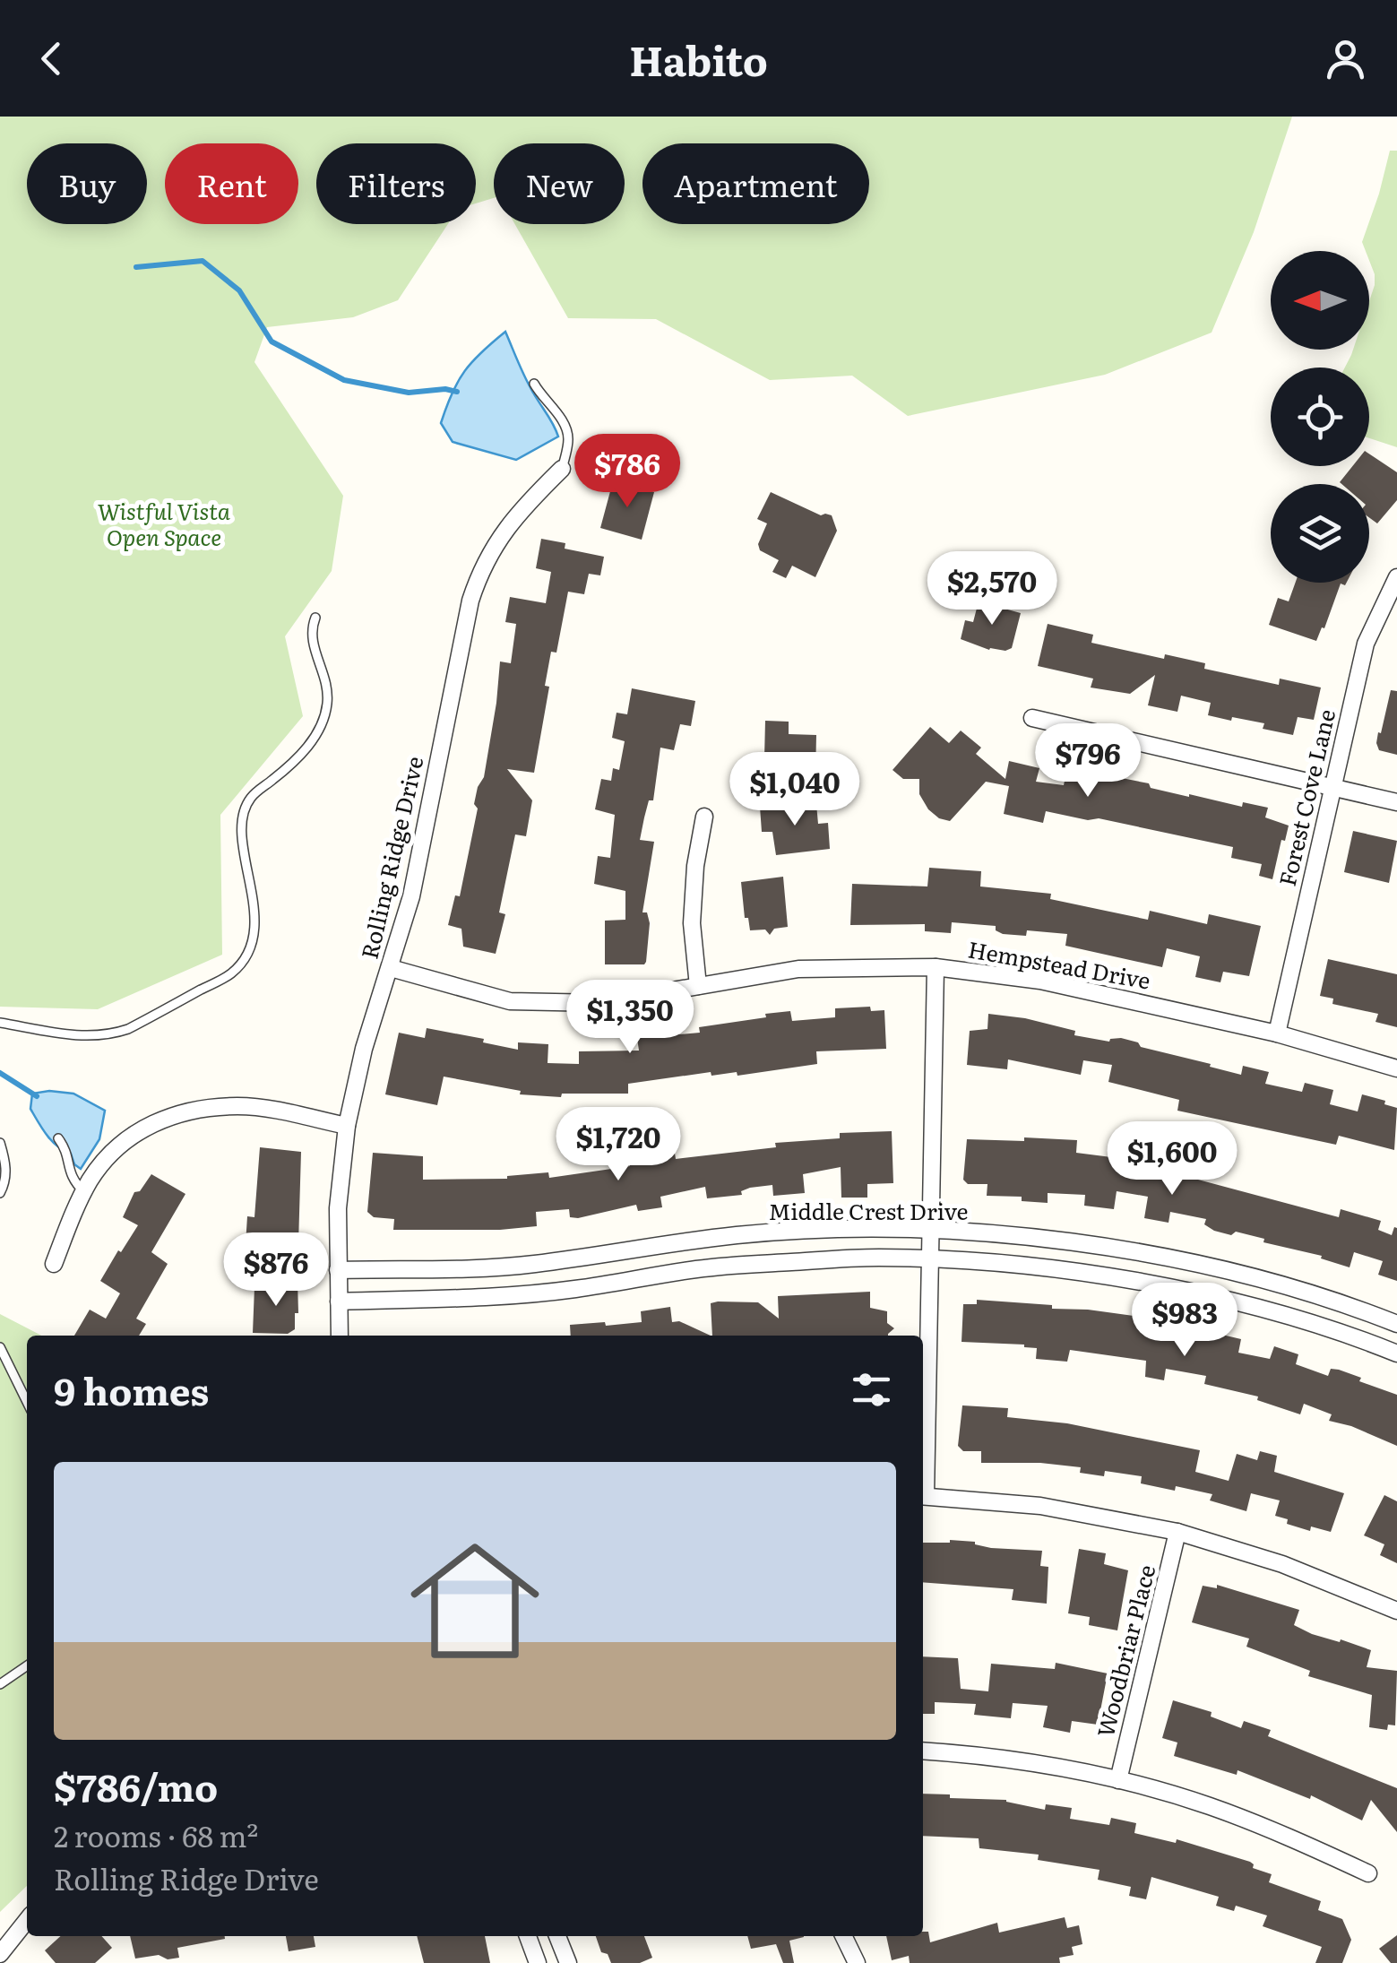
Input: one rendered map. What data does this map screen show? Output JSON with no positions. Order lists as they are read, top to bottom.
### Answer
{
  "streets": {
    "street": [
      "Forest Cove Lane",
      "Rolling Ridge Drive",
      "Hempstead Drive",
      "Middle Crest Drive",
      "Woodbriar Place"
    ]
  },
  "crossings": [
    ["Forest Cove Lane", "Hempstead Drive"],
    ["Rolling Ridge Drive", "Hempstead Drive"],
    ["Rolling Ridge Drive", "Middle Crest Drive"]
  ],
  "parks": ["Wistful Vista Open Space"],
  "north": "left",
  "page": {
    "header": "Habito",
    "chip": [
      "Buy",
      "Rent",
      "Filters",
      "New",
      "Apartment"
    ],
    "price": [
      "$786",
      "$2,570",
      "$796",
      "$1,040",
      "$1,350",
      "$1,720",
      "$1,600",
      "$876",
      "$983"
    ],
    "heading": "9 homes",
    "list": [
      {
        "name": "$786/mo",
        "note": "2 rooms · 68 m² · Rolling Ridge Drive"
      }
    ]
  }
}
